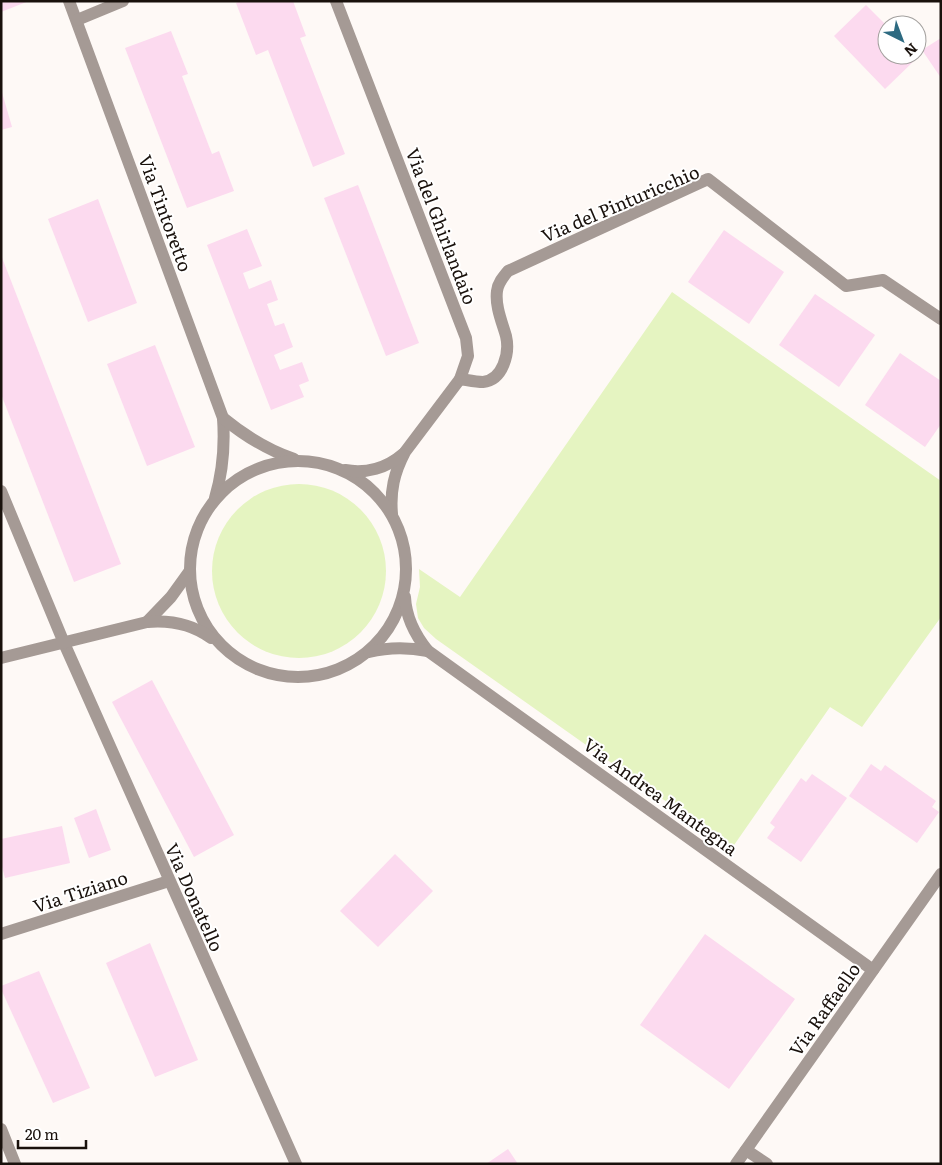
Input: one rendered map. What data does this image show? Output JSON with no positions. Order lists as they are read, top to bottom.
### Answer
{
  "streets": {
    "street": [
      "Via del Pinturicchio",
      "Via Tintoretto",
      "Via del Ghirlandaio",
      "Via Andrea Mantegna",
      "Via Tiziano",
      "Via Donatello",
      "Via Raffaello"
    ]
  },
  "crossings": [
    ["Via del Pinturicchio", "Via del Ghirlandaio"],
    ["Via Andrea Mantegna", "Via Raffaello"],
    ["Via Tiziano", "Via Donatello"]
  ],
  "scale_bar": "20 m",
  "north": "bottom right"
}
